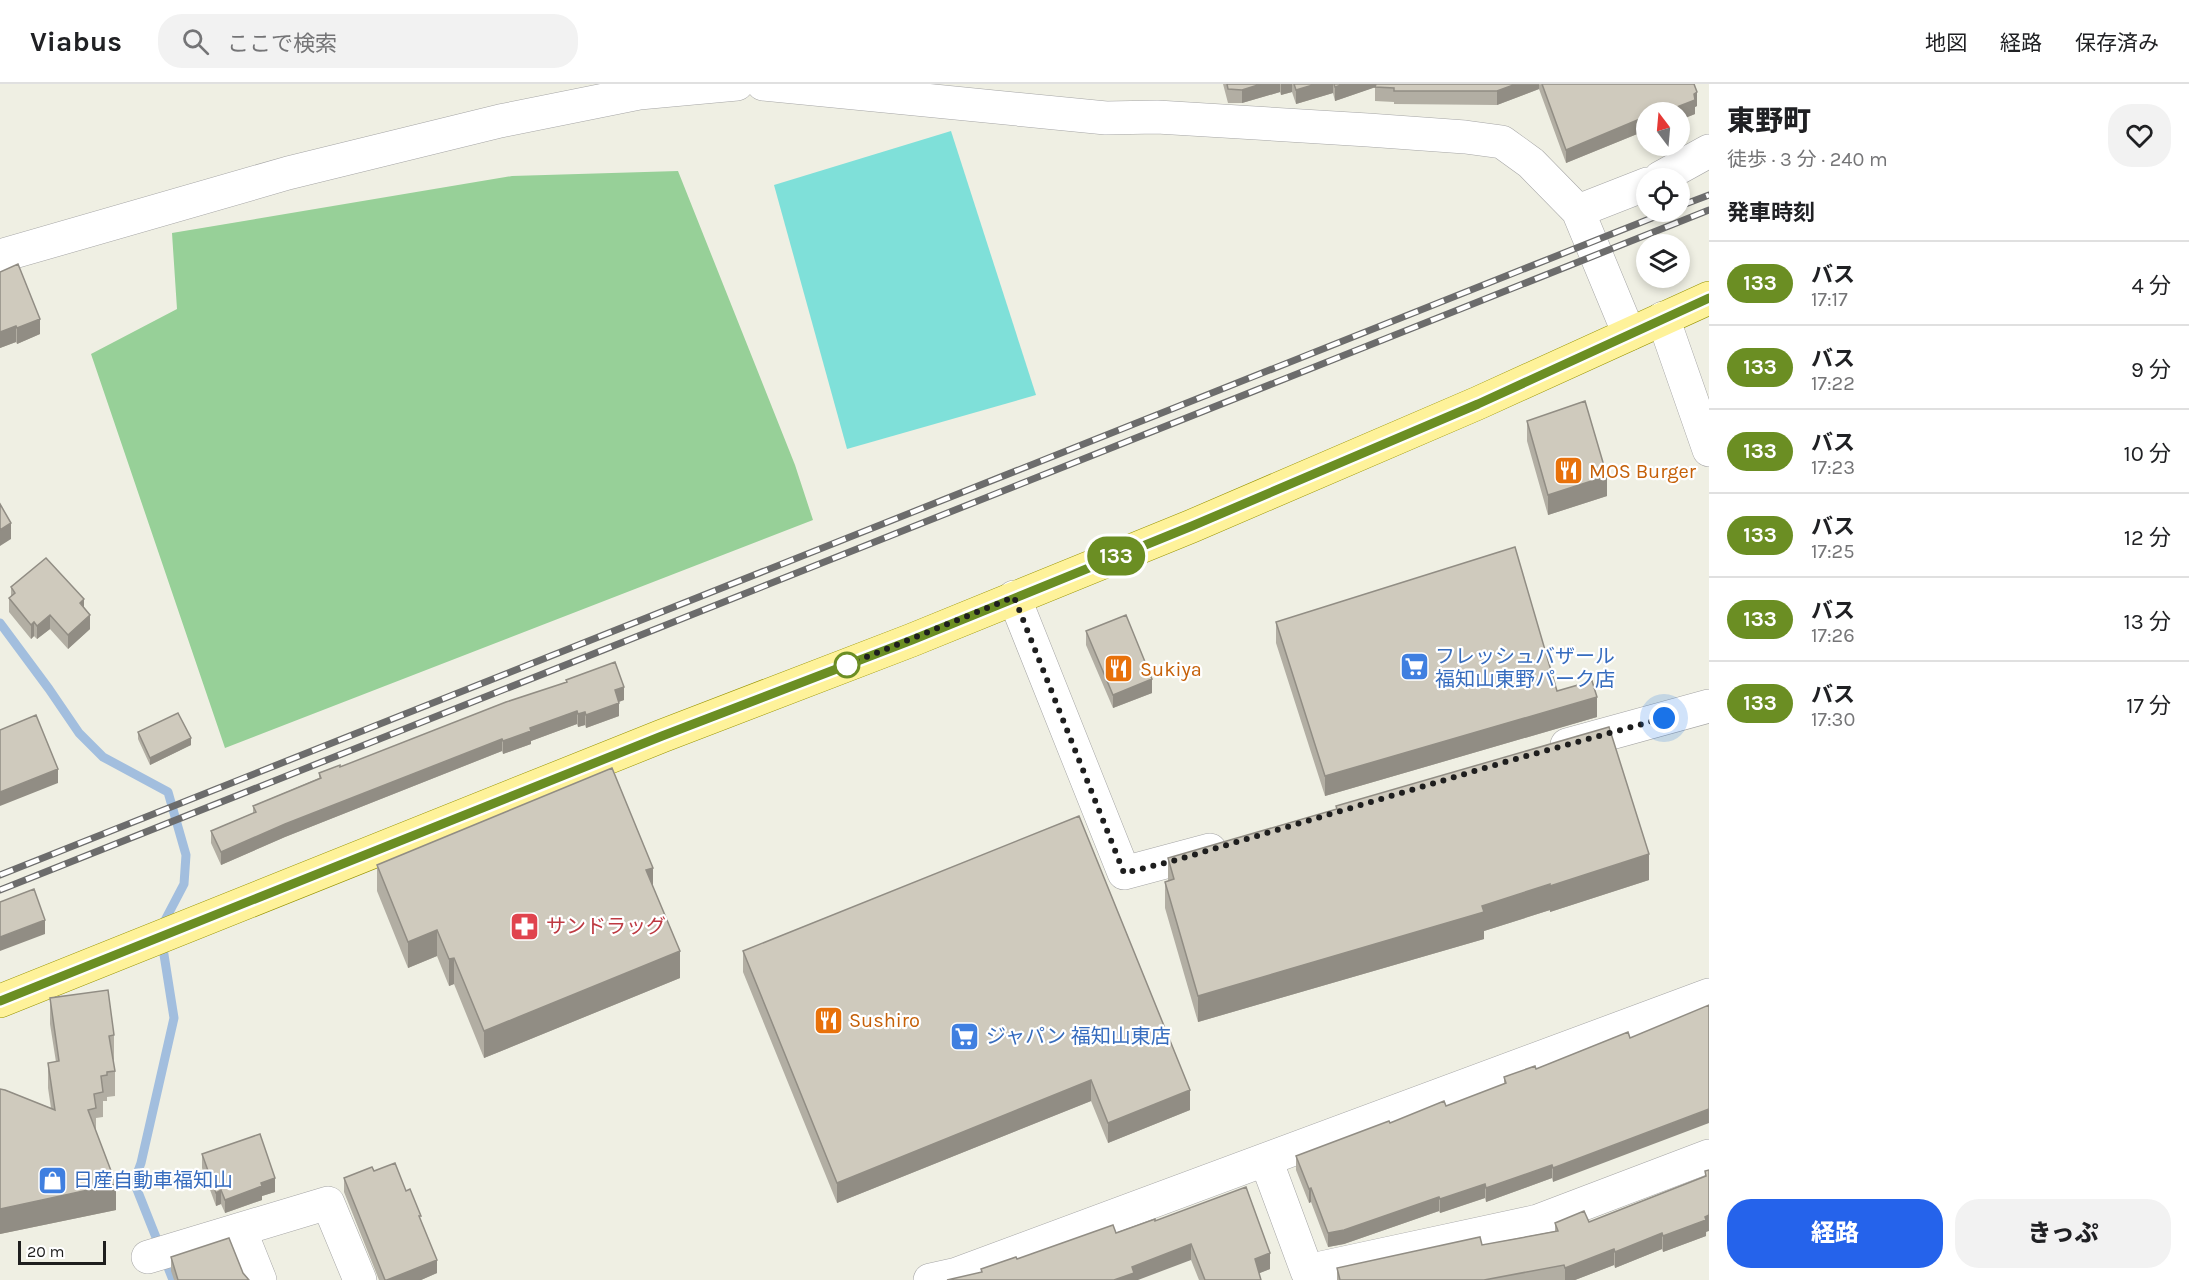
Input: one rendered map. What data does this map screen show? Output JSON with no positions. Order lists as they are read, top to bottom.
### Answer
{
  "places": {
    "restaurant": ["MOS Burger", "Sukiya", "Sushiro"],
    "supermarket": ["フレッシュバザール 福知山東野パーク店", "ジャパン 福知山東店"],
    "pharmacy": ["サンドラッグ"],
    "shop": ["日産自動車福知山"]
  },
  "lines": ["bus line 133"],
  "scale_bar": "20 m",
  "north": "top",
  "page": {
    "header": "Viabus",
    "search": "ここで検索",
    "nav": ["地図", "経路", "保存済み"],
    "on_map": "133",
    "heading": [
      ["東野町", "徒歩 · 3 分 · 240 m"],
      "発車時刻"
    ],
    "list": [
      {
        "mark": "133",
        "name": "バス",
        "note": "17:17",
        "value": "4 分"
      },
      {
        "mark": "133",
        "name": "バス",
        "note": "17:22",
        "value": "9 分"
      },
      {
        "mark": "133",
        "name": "バス",
        "note": "17:23",
        "value": "10 分"
      },
      {
        "mark": "133",
        "name": "バス",
        "note": "17:25",
        "value": "12 分"
      },
      {
        "mark": "133",
        "name": "バス",
        "note": "17:26",
        "value": "13 分"
      },
      {
        "mark": "133",
        "name": "バス",
        "note": "17:30",
        "value": "17 分"
      }
    ],
    "buttons": ["経路", "きっぷ"],
    "scale": "20 m"
  }
}
